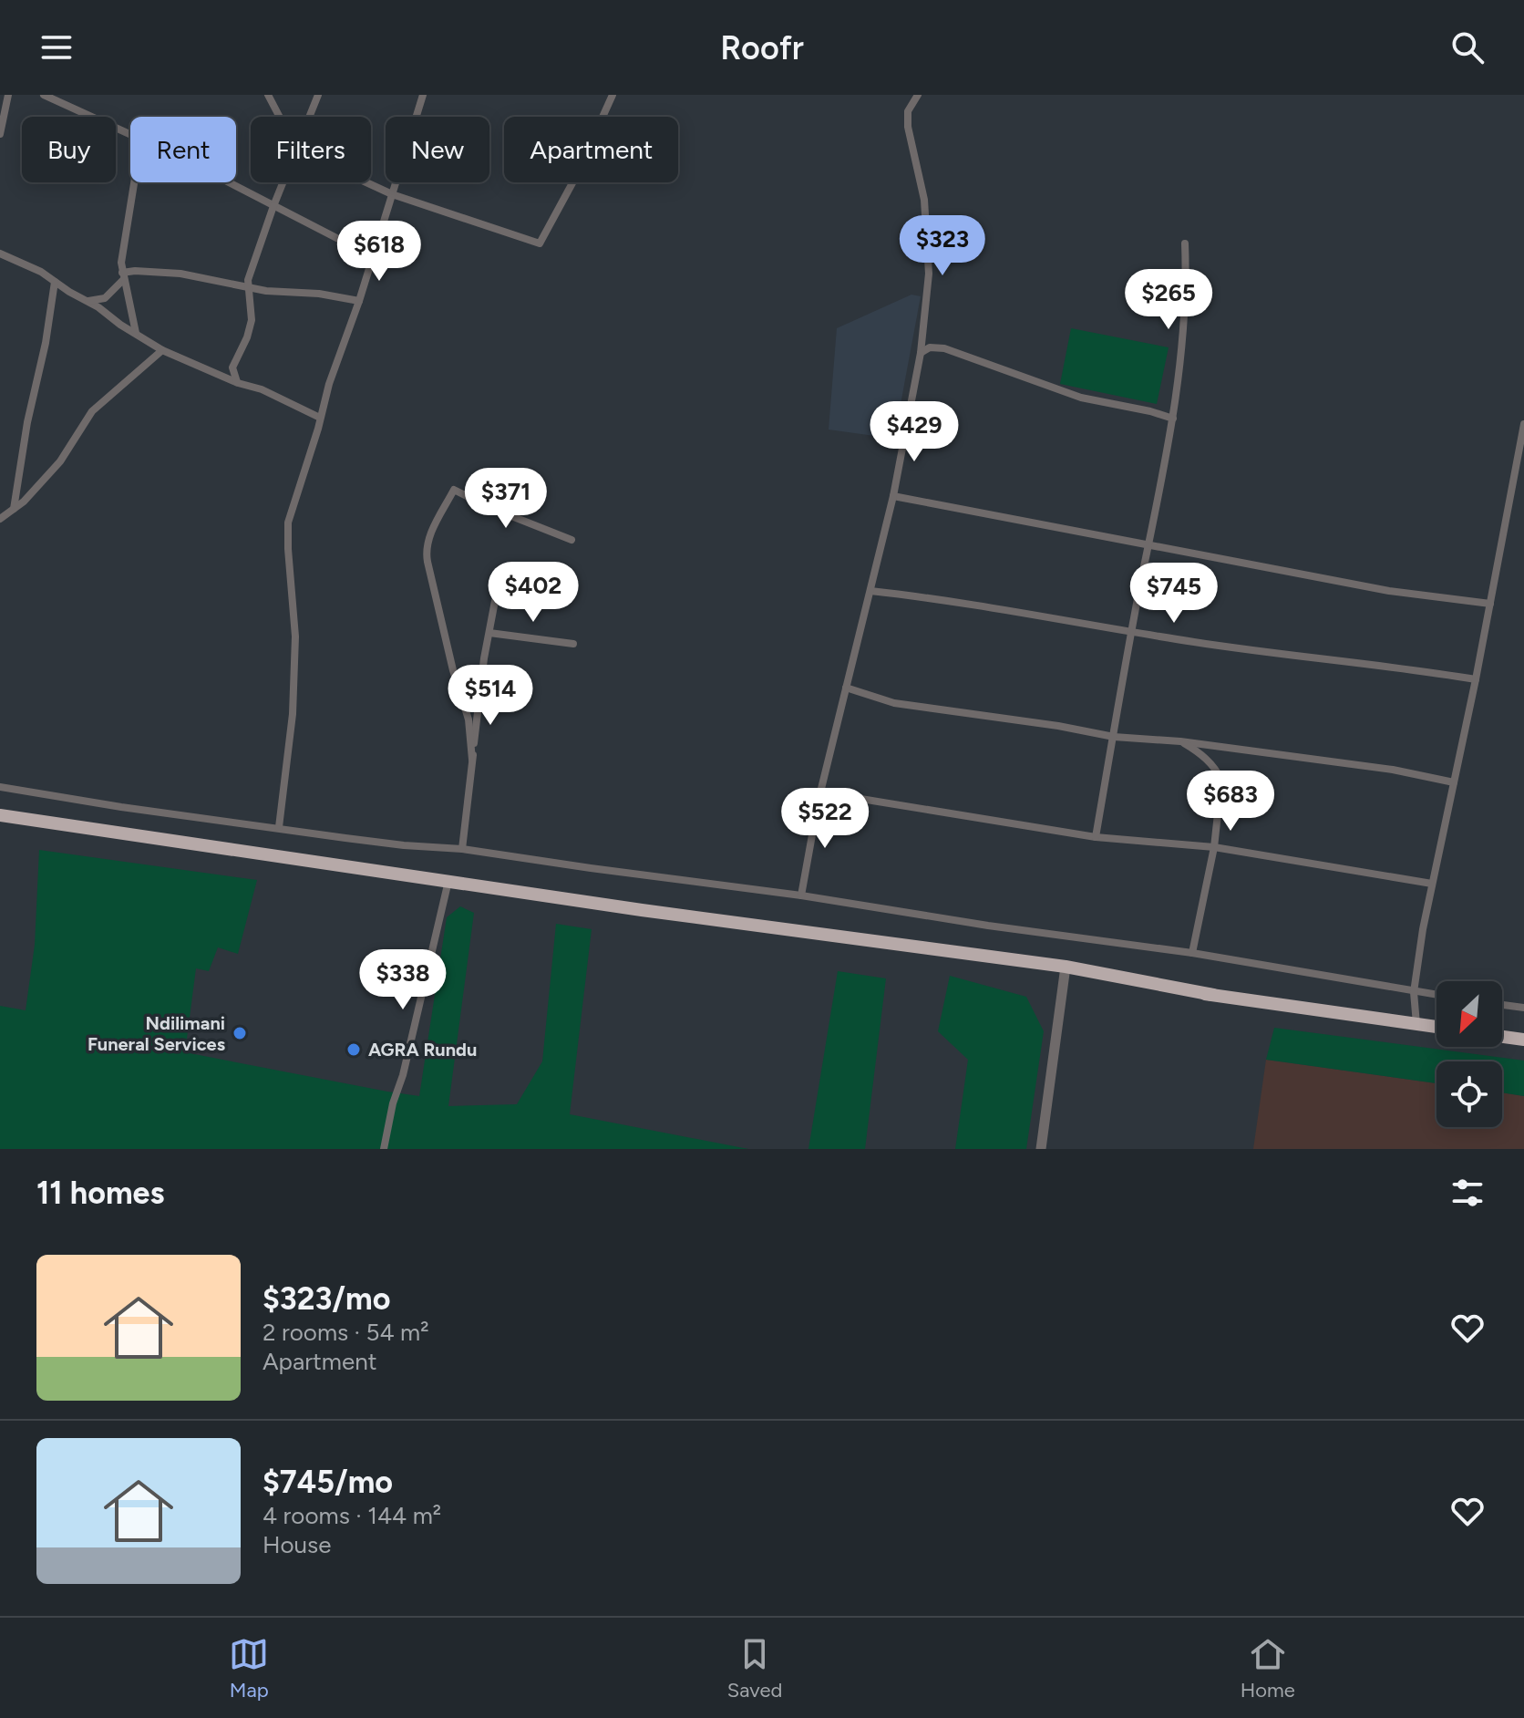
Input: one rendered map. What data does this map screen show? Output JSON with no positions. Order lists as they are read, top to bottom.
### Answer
{
  "places": ["Ndilimani Funeral Services", "AGRA Rundu"],
  "north": "bottom left",
  "page": {
    "header": "Roofr",
    "chip": [
      "Buy",
      "Rent",
      "Filters",
      "New",
      "Apartment"
    ],
    "price": [
      "$323",
      "$618",
      "$265",
      "$429",
      "$371",
      "$402",
      "$745",
      "$514",
      "$683",
      "$522",
      "$338"
    ],
    "heading": "11 homes",
    "list": [
      {
        "name": "$323/mo",
        "note": "2 rooms · 54 m² · Apartment"
      },
      {
        "name": "$745/mo",
        "note": "4 rooms · 144 m² · House"
      }
    ],
    "tabs": ["Map", "Saved", "Home"]
  }
}
